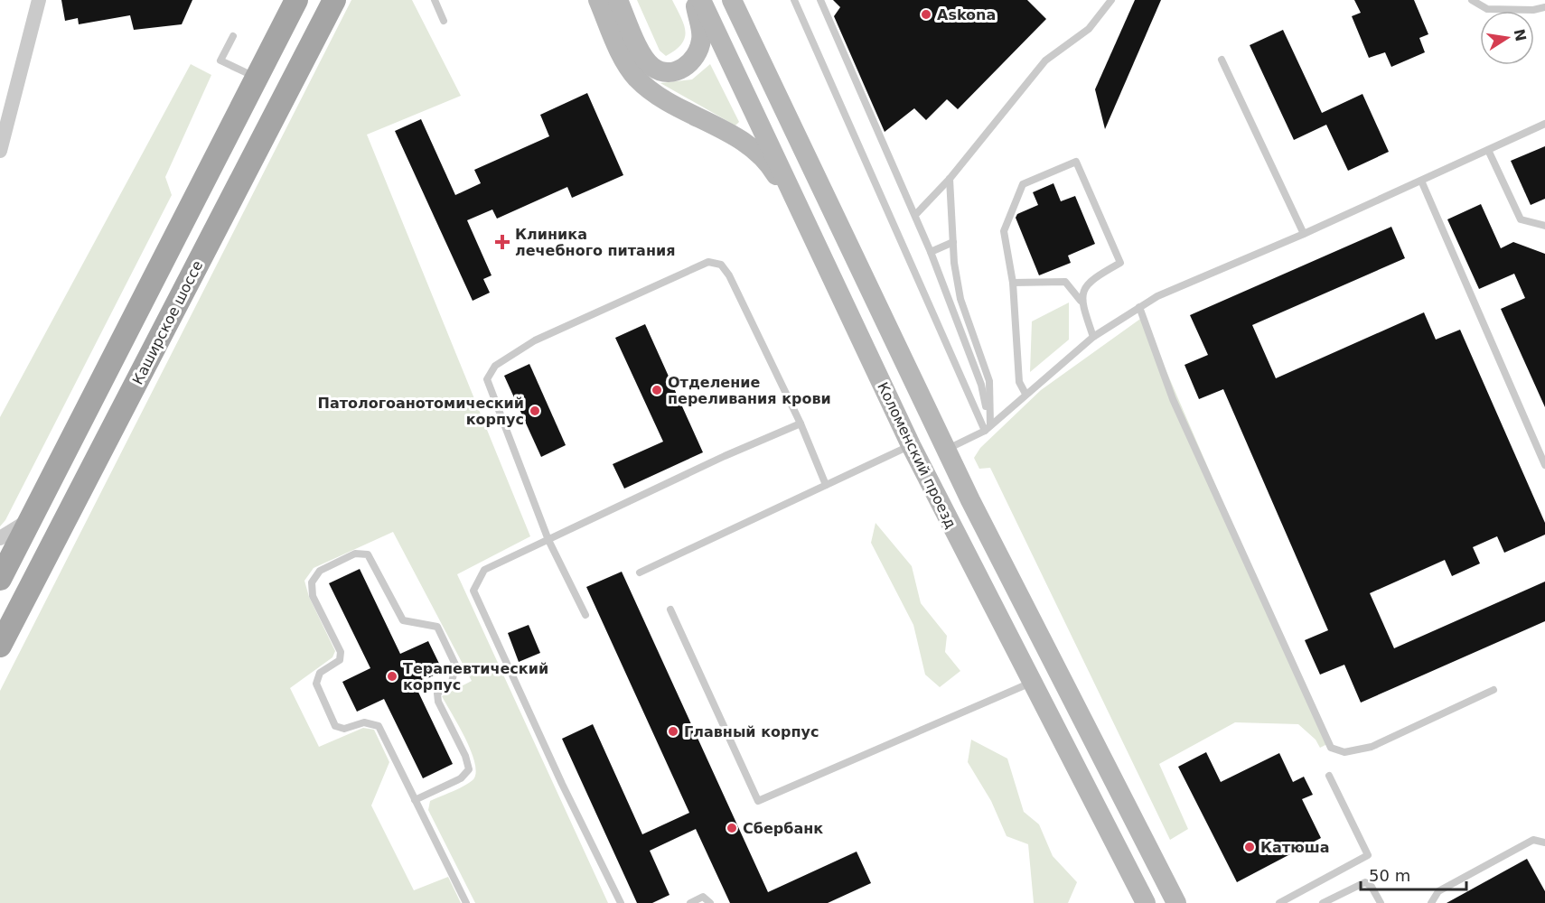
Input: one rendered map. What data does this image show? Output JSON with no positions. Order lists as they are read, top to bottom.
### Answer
{
  "streets": {
    "main road": ["Каширское шоссе", "Коломенский проезд"]
  },
  "places": {
    "other": [
      "Askona",
      "Отделение переливания крови",
      "Патологоанотомический корпус",
      "Терапевтический корпус",
      "Главный корпус",
      "Сбербанк",
      "Катюша"
    ],
    "health": ["Клиника лечебного питания"]
  },
  "scale_bar": "50 m",
  "north": "right"
}
